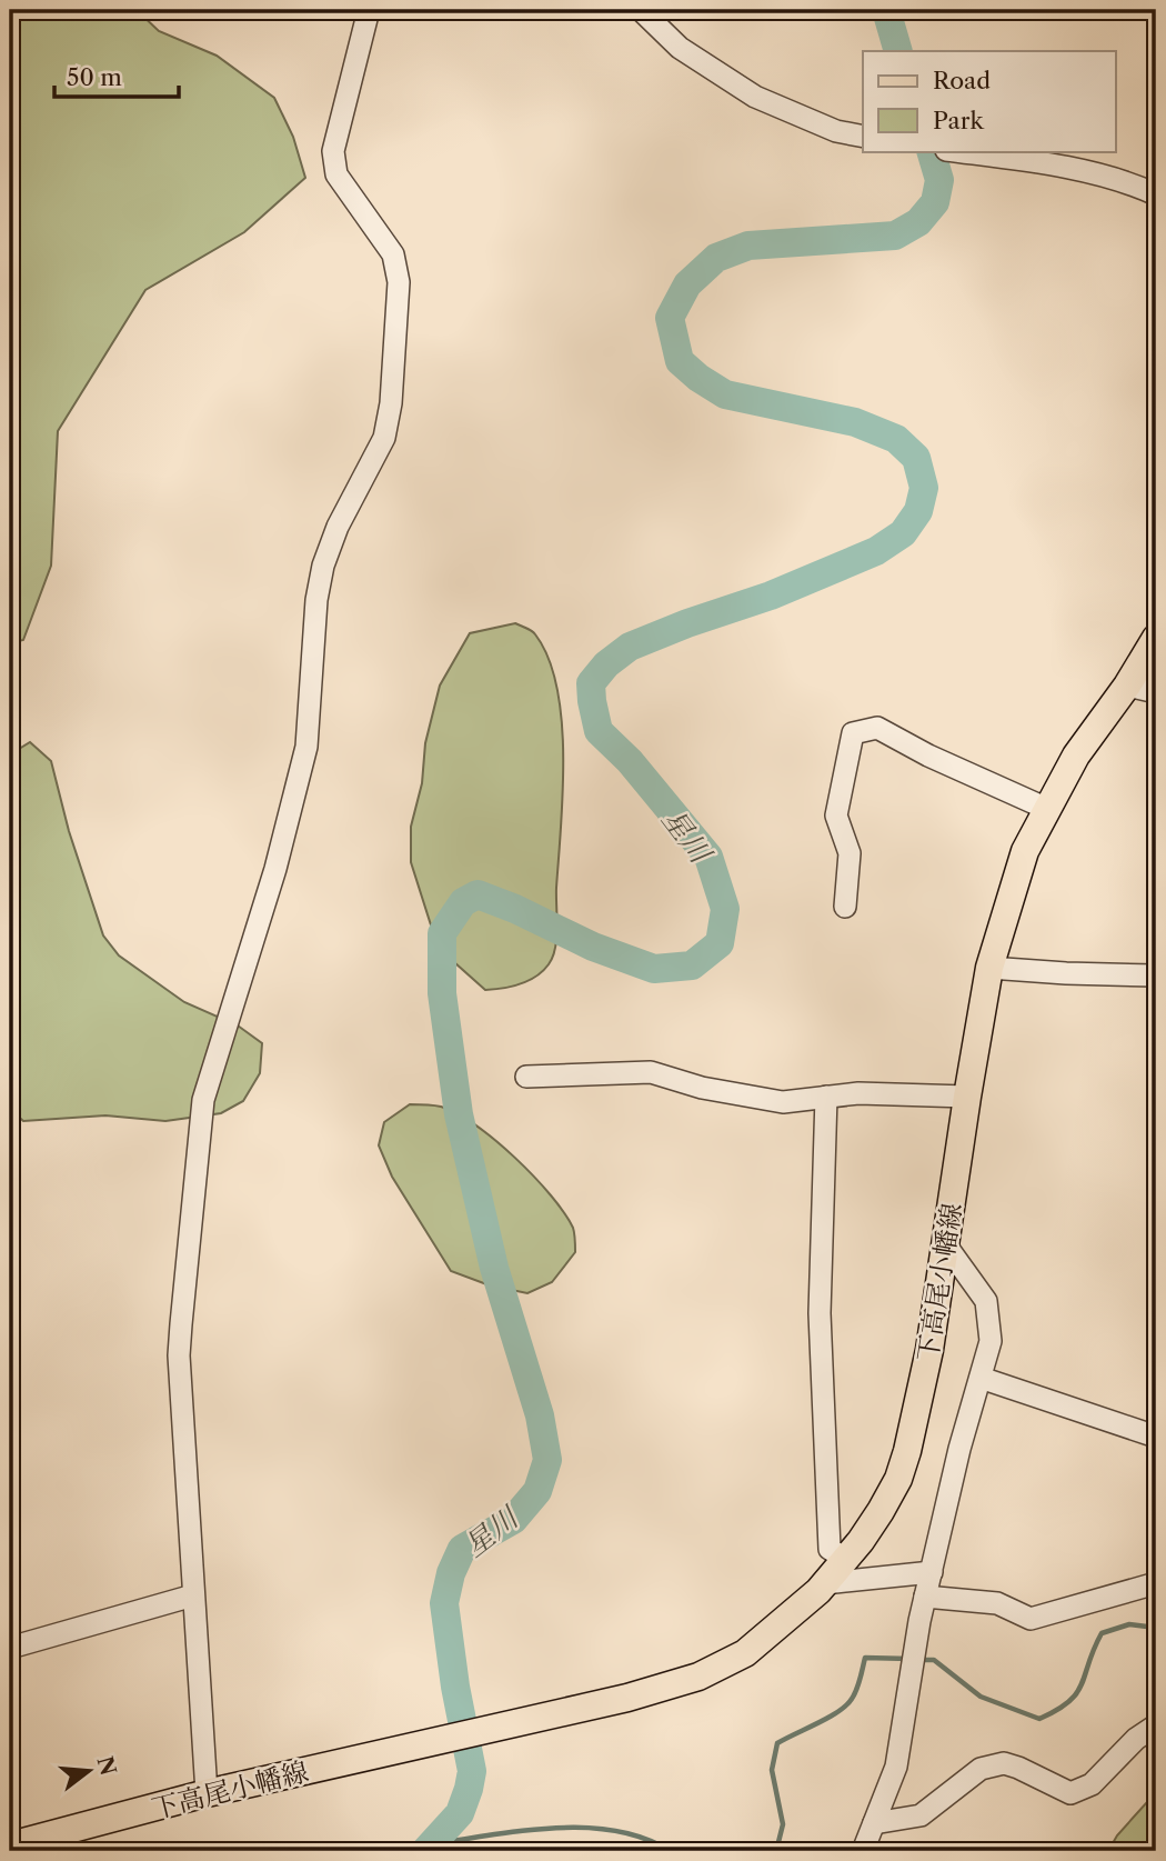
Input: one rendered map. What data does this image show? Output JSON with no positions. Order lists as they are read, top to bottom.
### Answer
{
  "streets": {
    "main road": ["下高尾小幡線"]
  },
  "water": ["星川"],
  "legend": ["Road", "Park"],
  "scale_bar": "50 m",
  "north": "right"
}
